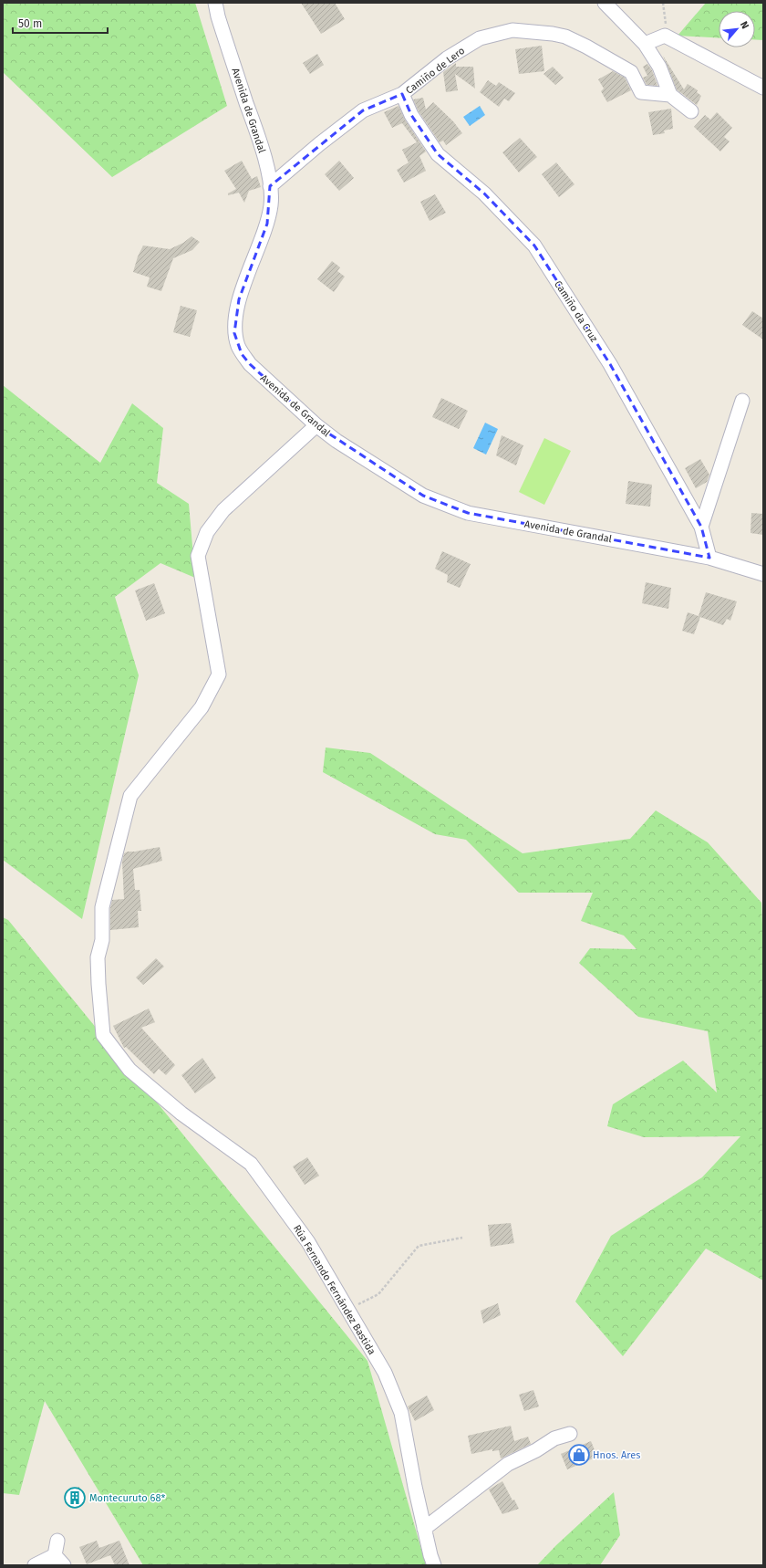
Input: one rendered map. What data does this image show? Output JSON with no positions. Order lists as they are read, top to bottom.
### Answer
{
  "streets": {
    "street": [
      "Camiño de Lero",
      "Avenida de Grandal",
      "Camiño da Cruz",
      "Rúa Fernando Fernández Bastida"
    ]
  },
  "crossings": [
    ["Camiño de Lero", "Avenida de Grandal"],
    ["Camiño de Lero", "Camiño da Cruz"],
    ["Avenida de Grandal", "Camiño da Cruz"],
    ["Avenida de Grandal", "Rúa Fernando Fernández Bastida"]
  ],
  "places": {
    "shop": ["Hnos. Ares"],
    "building": ["Montecuruto 68*"]
  },
  "scale_bar": "50 m",
  "north": "top right"
}
